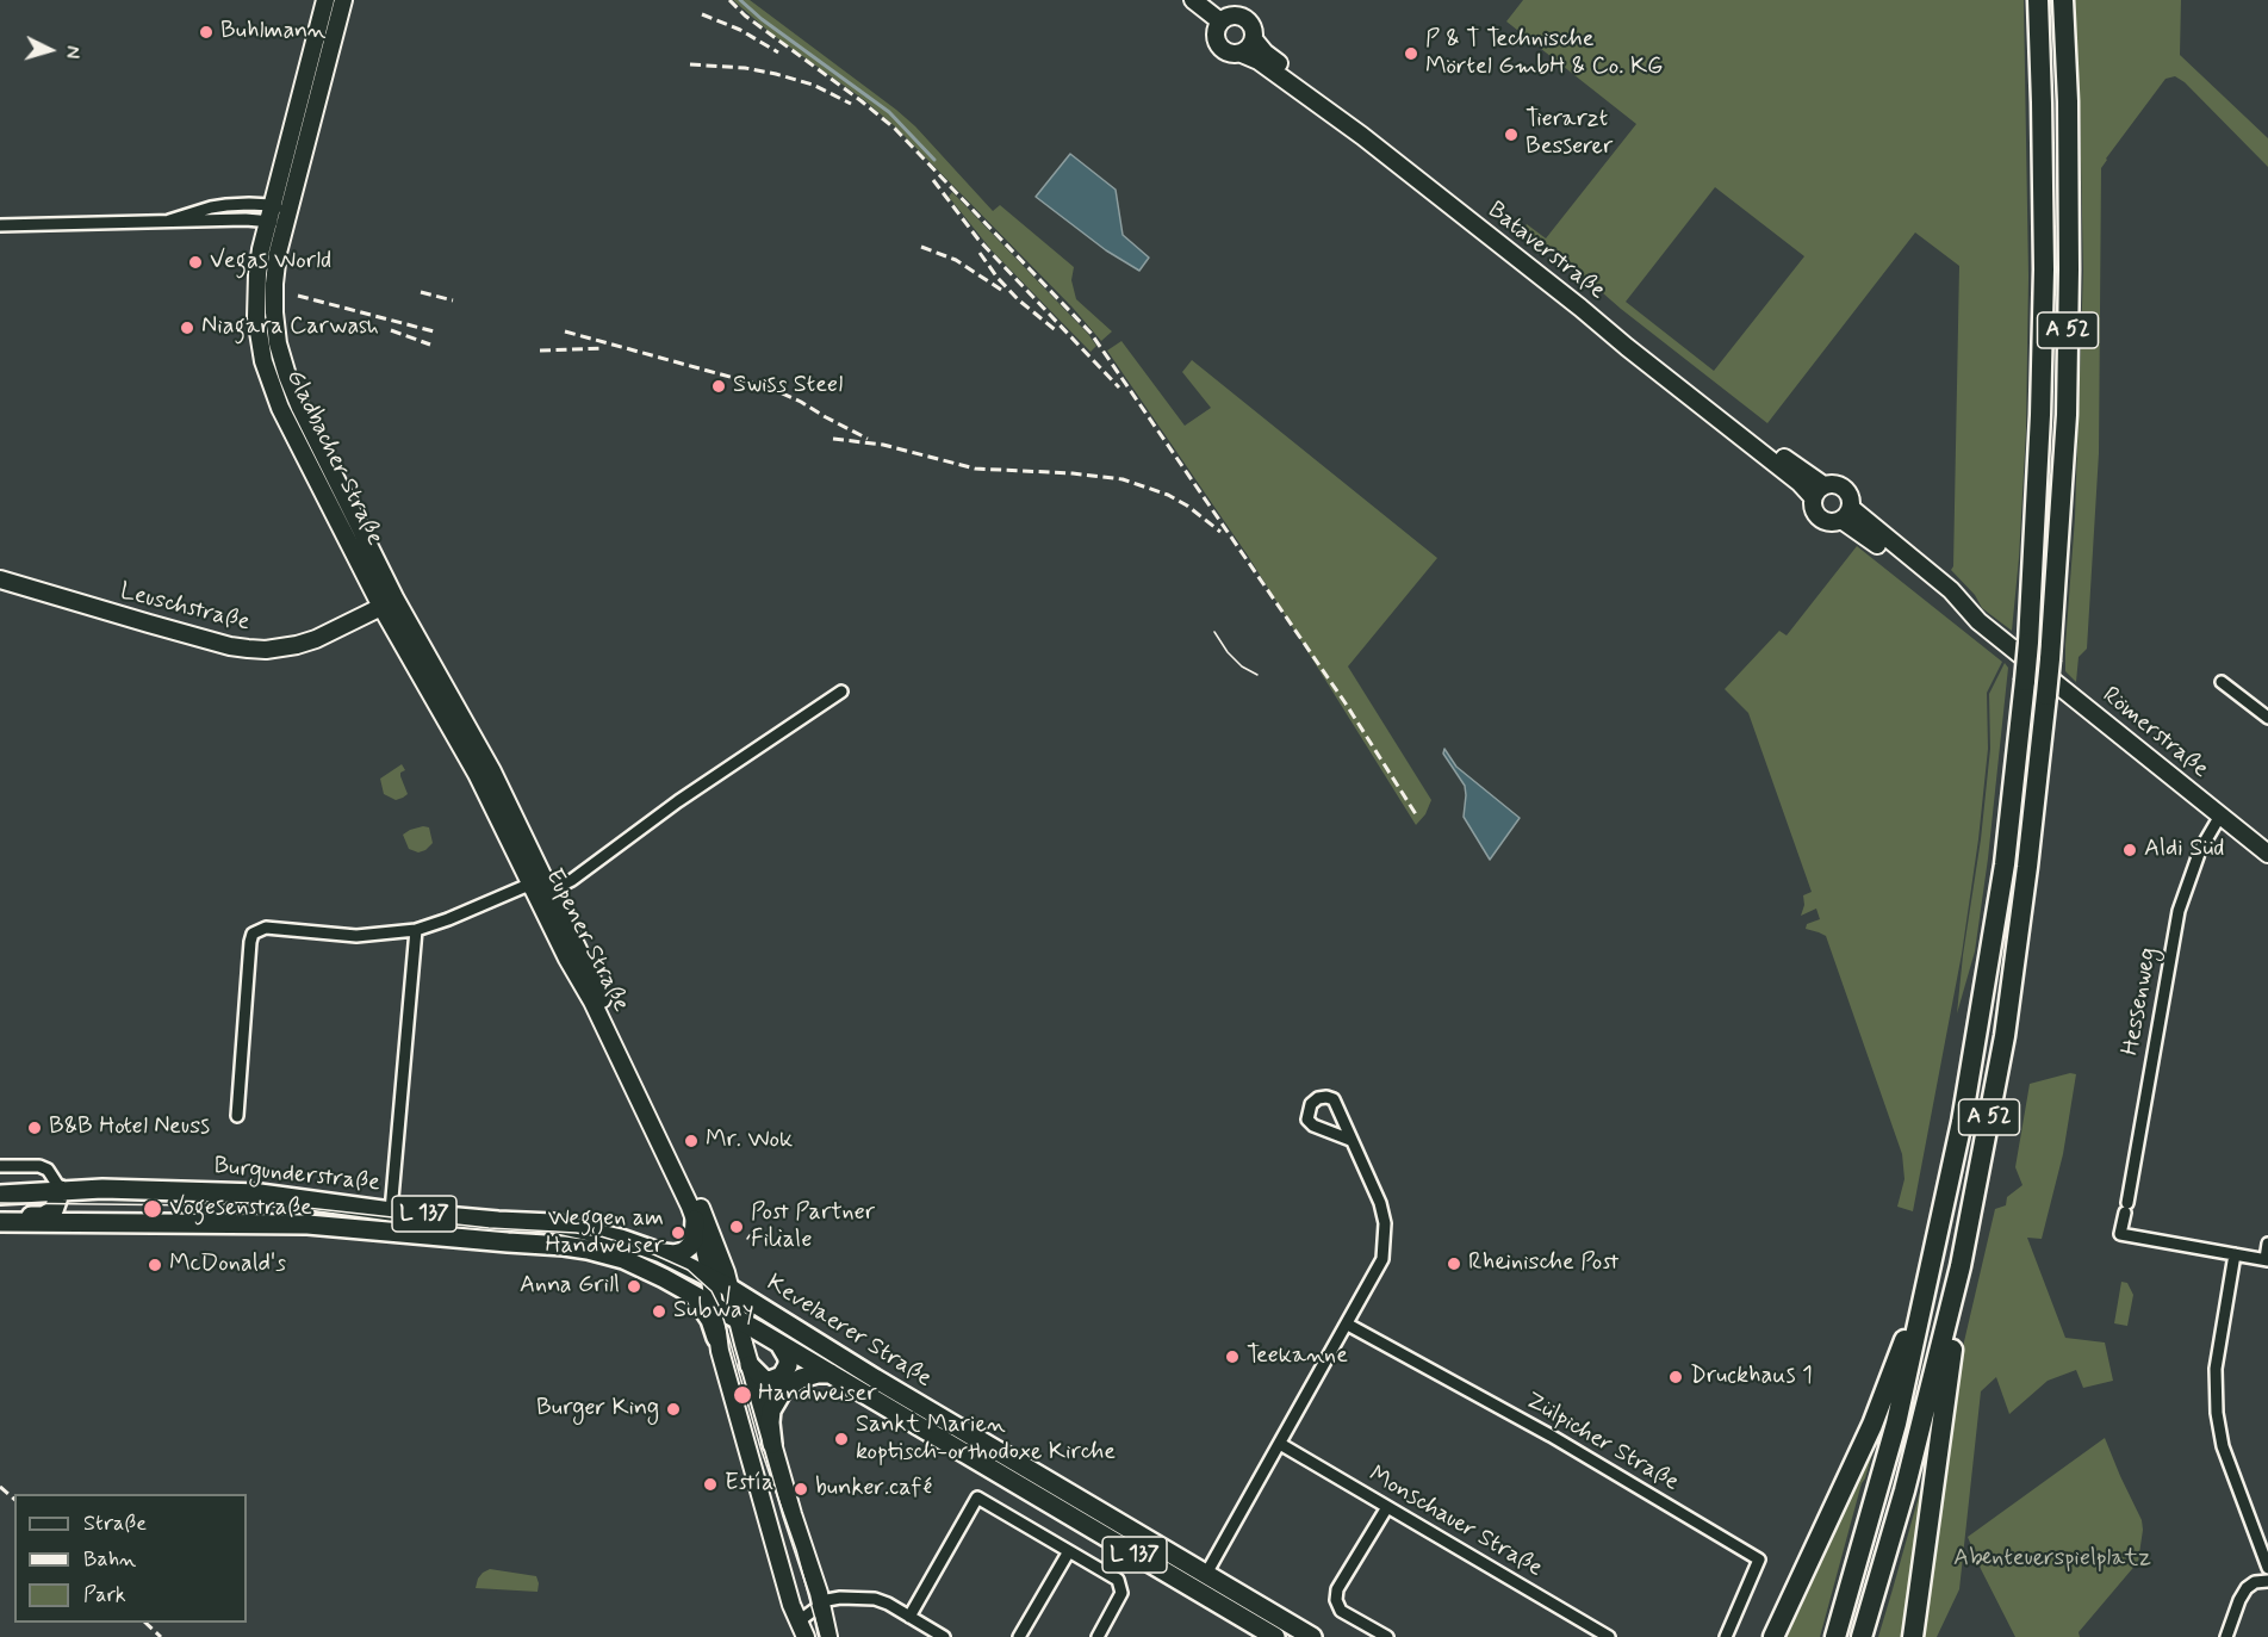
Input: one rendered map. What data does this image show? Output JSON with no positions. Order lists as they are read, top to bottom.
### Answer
{
  "streets": {
    "highway": ["A 52"],
    "main road": [
      "Bataverstraße",
      "Gladbacher Straße",
      "Leuschstraße",
      "Römerstraße",
      "Eupener Straße",
      "Burgunderstraße",
      "L 137",
      "Kevelaerer Straße"
    ],
    "street": ["Hessenweg", "Zülpicher Straße", "Monschauer Straße"]
  },
  "crossings": [
    ["Bataverstraße", "A 52"],
    ["Bataverstraße", "Römerstraße"],
    ["A 52", "Römerstraße"],
    ["Gladbacher Straße", "Leuschstraße"],
    ["Gladbacher Straße", "Eupener Straße"],
    ["Römerstraße", "Hessenweg"],
    ["Eupener Straße", "Burgunderstraße"],
    ["Eupener Straße", "Kevelaerer Straße"],
    ["Burgunderstraße", "L 137"],
    ["Burgunderstraße", "Kevelaerer Straße"]
  ],
  "parks": ["Abenteuerspielplatz"],
  "places": [
    "Buhlmann",
    "P & T Technische Mörtel GmbH & Co. KG",
    "Tierarzt Besserer",
    "Vegas World",
    "Niagara Carwash",
    "Swiss Steel",
    "Aldi Süd",
    "B&B Hotel Neuss",
    "Mr. Wok",
    "Vogesenstraße",
    "Post Partner Filiale",
    "Weggen am Handweiser",
    "Rheinische Post",
    "McDonald's",
    "Anna Grill",
    "Subway",
    "Teekanne",
    "Druckhaus 1",
    "Handweiser",
    "Burger King",
    "Sankt Marien koptisch-orthodoxe Kirche",
    "Estía",
    "bunker.café"
  ],
  "legend": ["Straße", "Bahn", "Park"],
  "north": "right"
}
